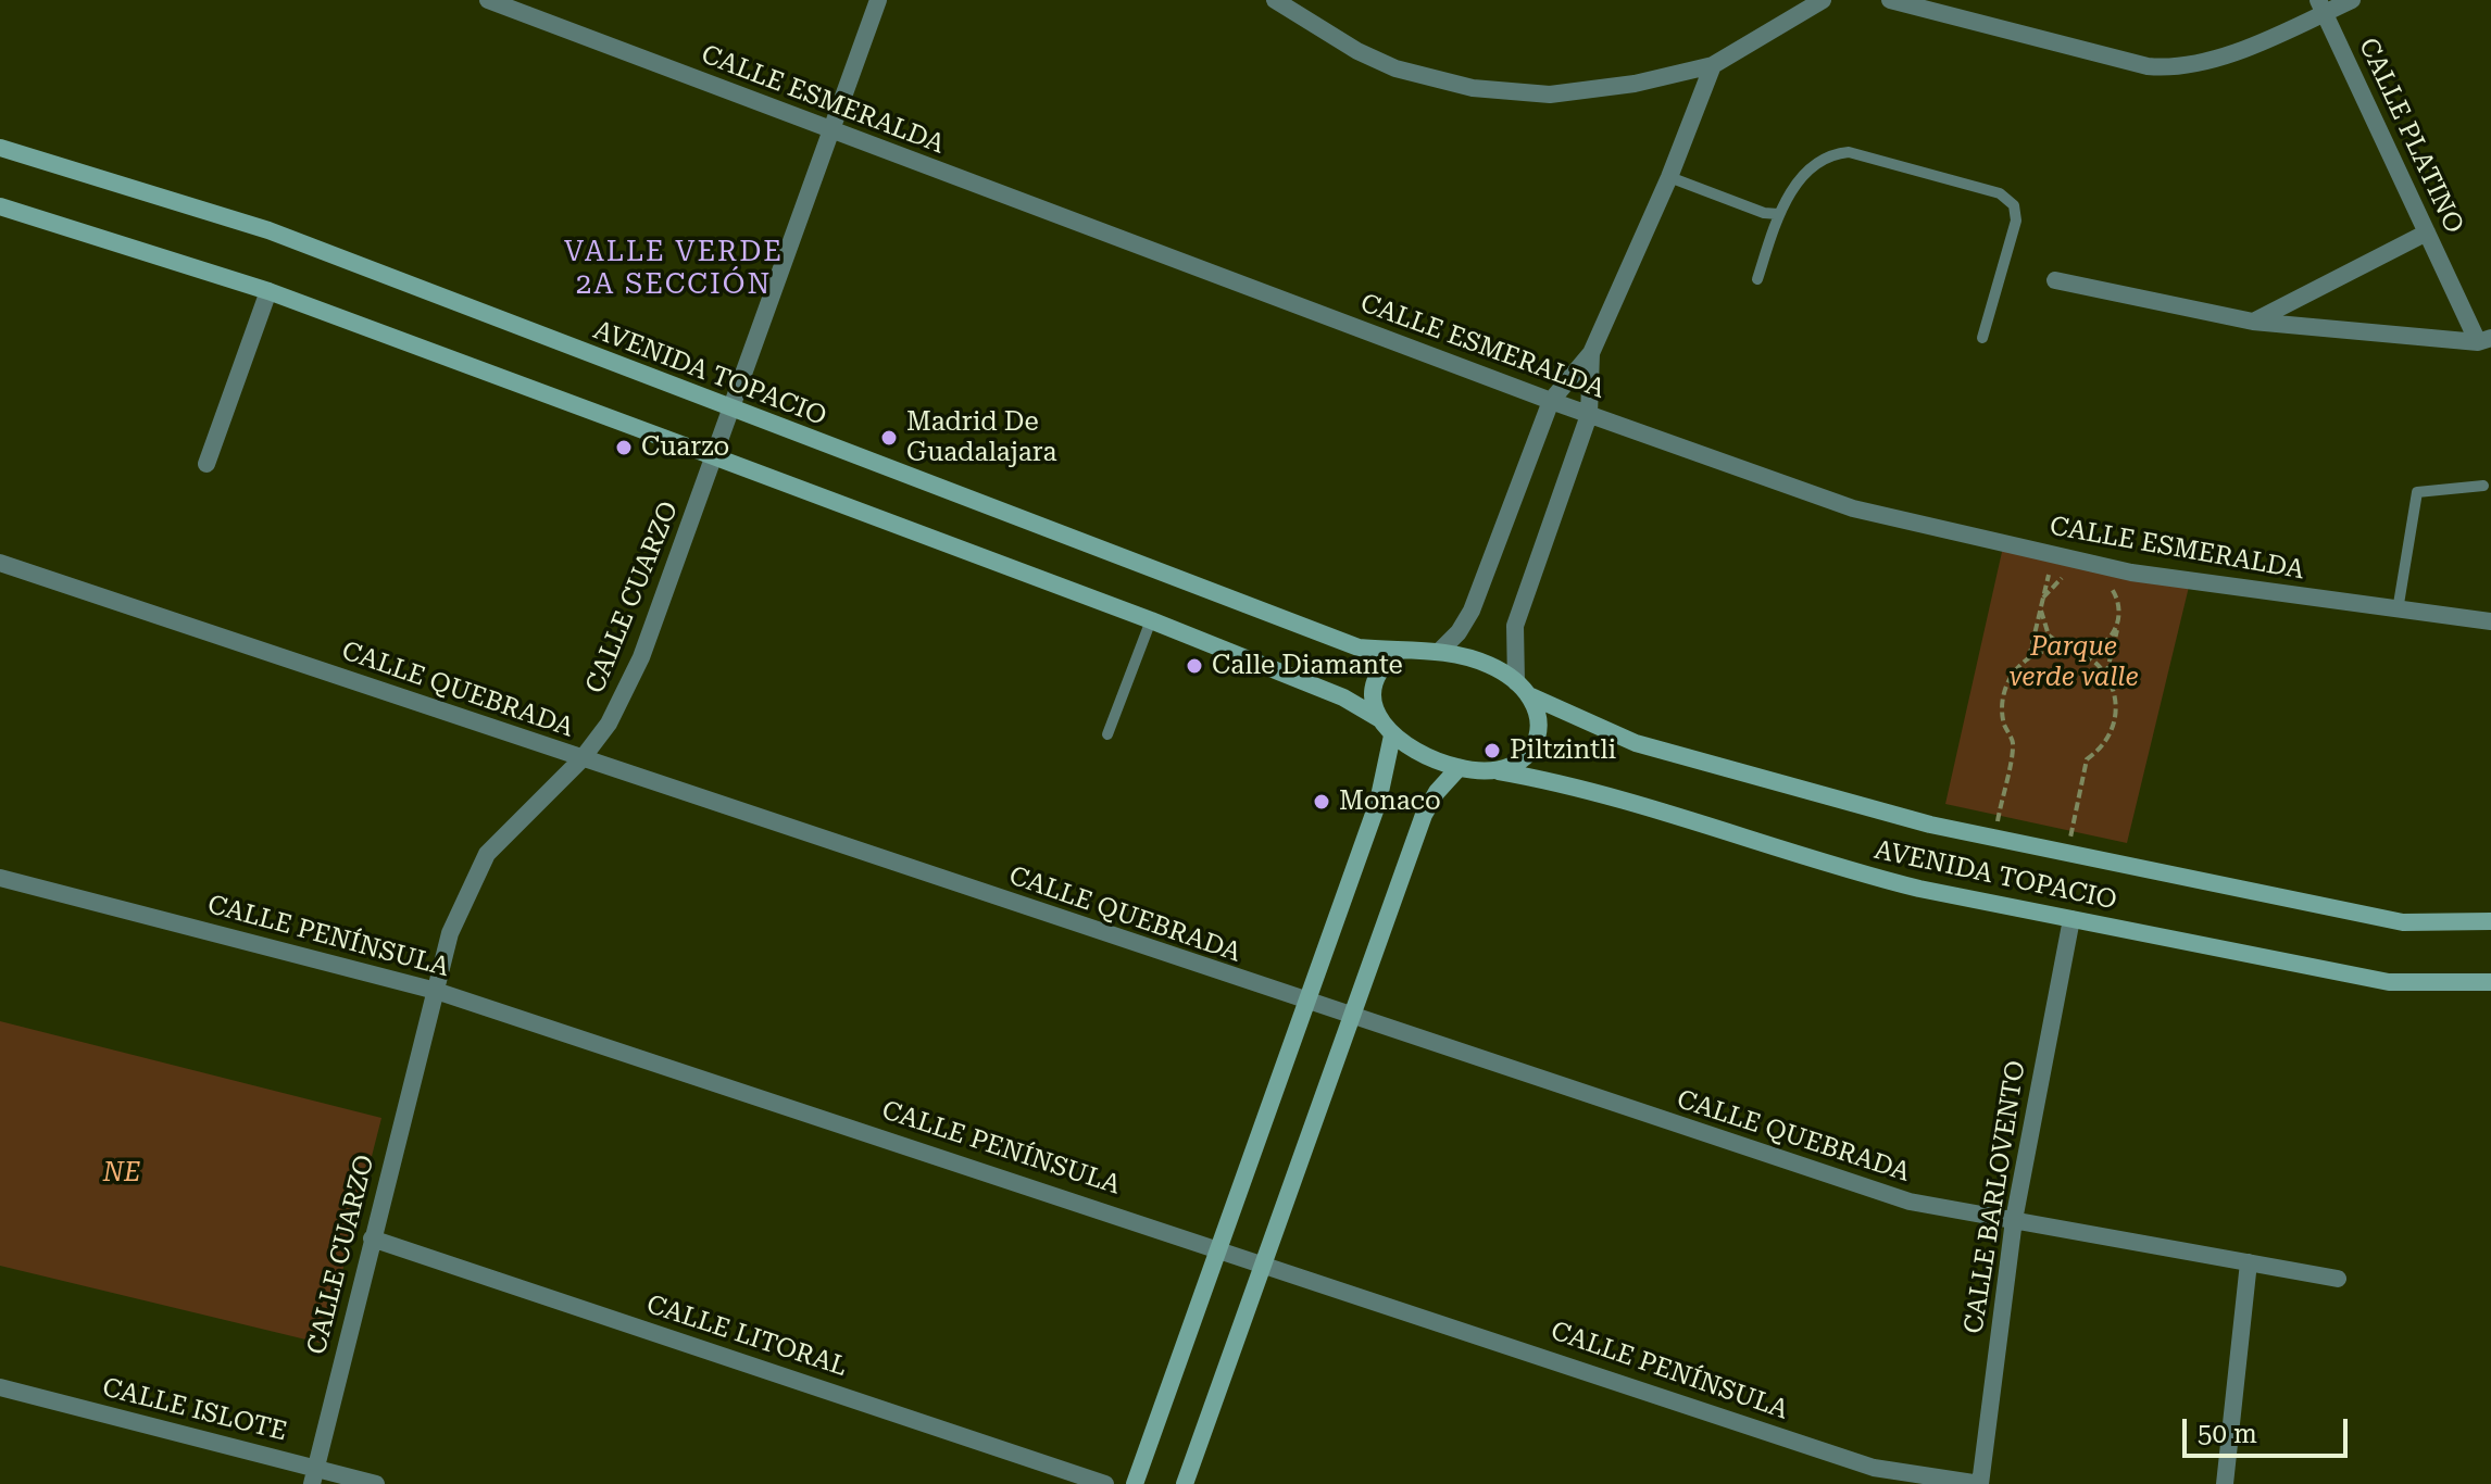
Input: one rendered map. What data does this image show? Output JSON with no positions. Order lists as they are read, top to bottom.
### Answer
{
  "streets": {
    "street": [
      "CALLE ESMERALDA",
      "CALLE PLATINO",
      "AVENIDA TOPACIO",
      "CALLE CUARZO",
      "CALLE QUEBRADA",
      "CALLE PENÍNSULA",
      "CALLE BARLOVENTO",
      "CALLE LITORAL",
      "CALLE ISLOTE"
    ]
  },
  "crossings": [
    ["CALLE ESMERALDA", "CALLE CUARZO"],
    ["AVENIDA TOPACIO", "CALLE CUARZO"],
    ["AVENIDA TOPACIO", "CALLE BARLOVENTO"],
    ["CALLE CUARZO", "CALLE QUEBRADA"],
    ["CALLE CUARZO", "CALLE PENÍNSULA"],
    ["CALLE CUARZO", "CALLE LITORAL"],
    ["CALLE CUARZO", "CALLE ISLOTE"],
    ["CALLE QUEBRADA", "CALLE BARLOVENTO"],
    ["CALLE PENÍNSULA", "CALLE BARLOVENTO"]
  ],
  "districts": ["VALLE VERDE 2A SECCIÓN"],
  "parks": ["Parque verde valle", "NE"],
  "places": [
    "Madrid De Guadalajara",
    "Cuarzo",
    "Calle Diamante",
    "Piltzintli",
    "Monaco"
  ],
  "scale_bar": "50 m"
}
